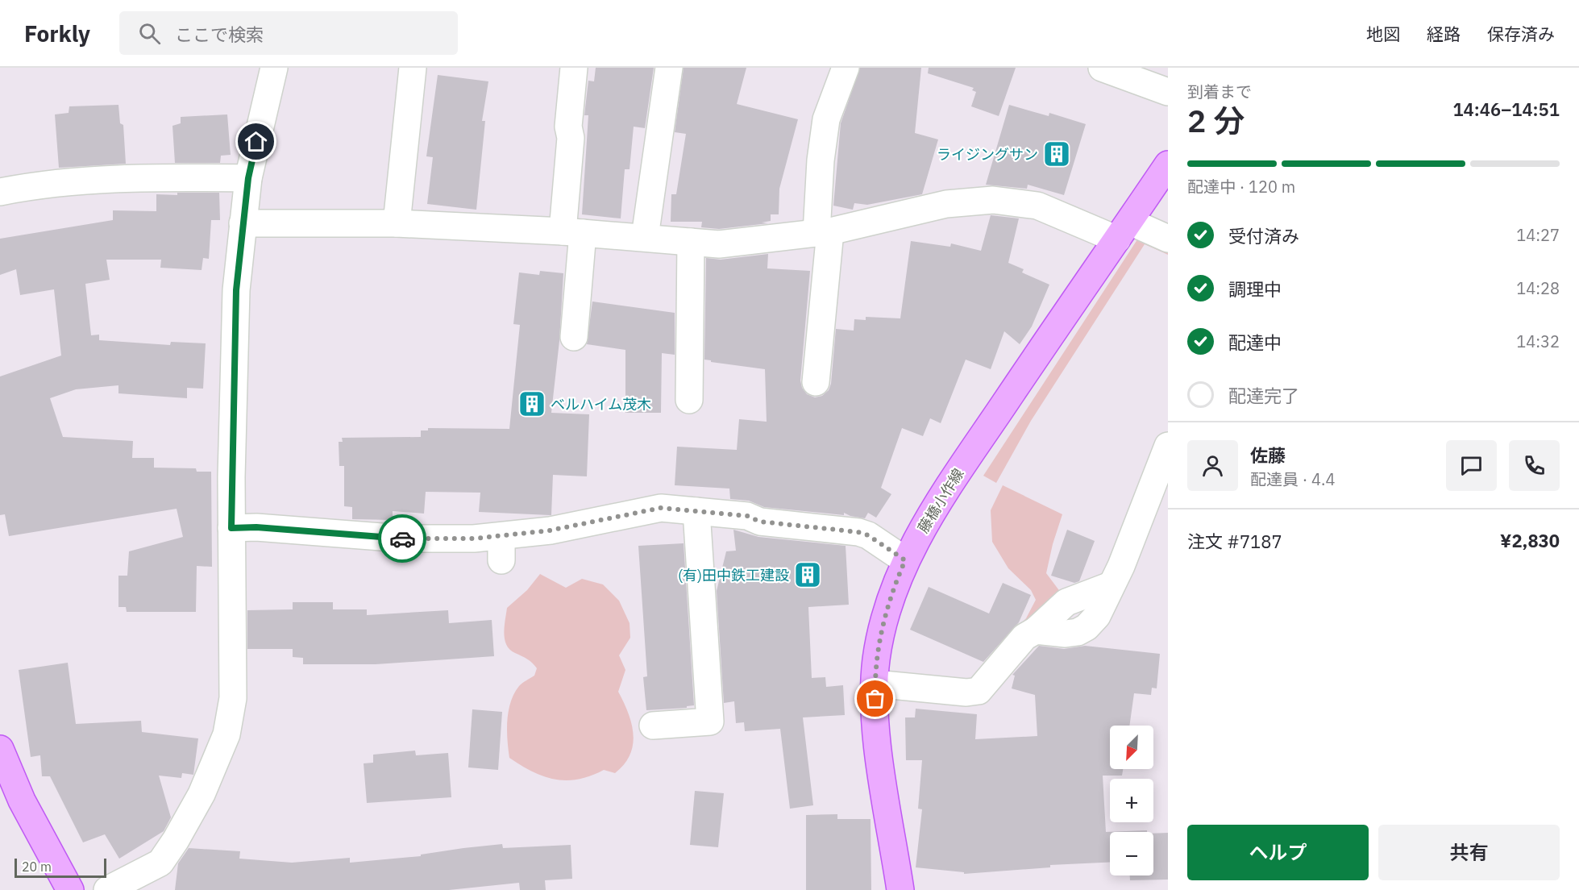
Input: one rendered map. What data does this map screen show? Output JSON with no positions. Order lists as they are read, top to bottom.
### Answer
{
  "streets": {
    "main road": ["藤橋小作線"]
  },
  "places": {
    "building": ["ライジングサン", "ベルハイム茂木", "(有)田中鉄工建設"]
  },
  "scale_bar": "20 m",
  "north": "bottom left",
  "page": {
    "header": "Forkly",
    "search": "ここで検索",
    "nav": ["地図", "経路", "保存済み"],
    "heading": ["2 分", "到着まで", "14:46–14:51"],
    "panel": [
      "佐藤",
      "配達員 · 4.4",
      "注文 #7187",
      "¥2,830"
    ],
    "bar": "配達中 · 120 m",
    "list": [
      ["受付済み", "14:27"],
      ["調理中", "14:28"],
      ["配達中", "14:32"],
      "配達完了"
    ],
    "map_buttons": ["+", "−"],
    "buttons": ["ヘルプ", "共有"],
    "scale": "20 m"
  }
}
